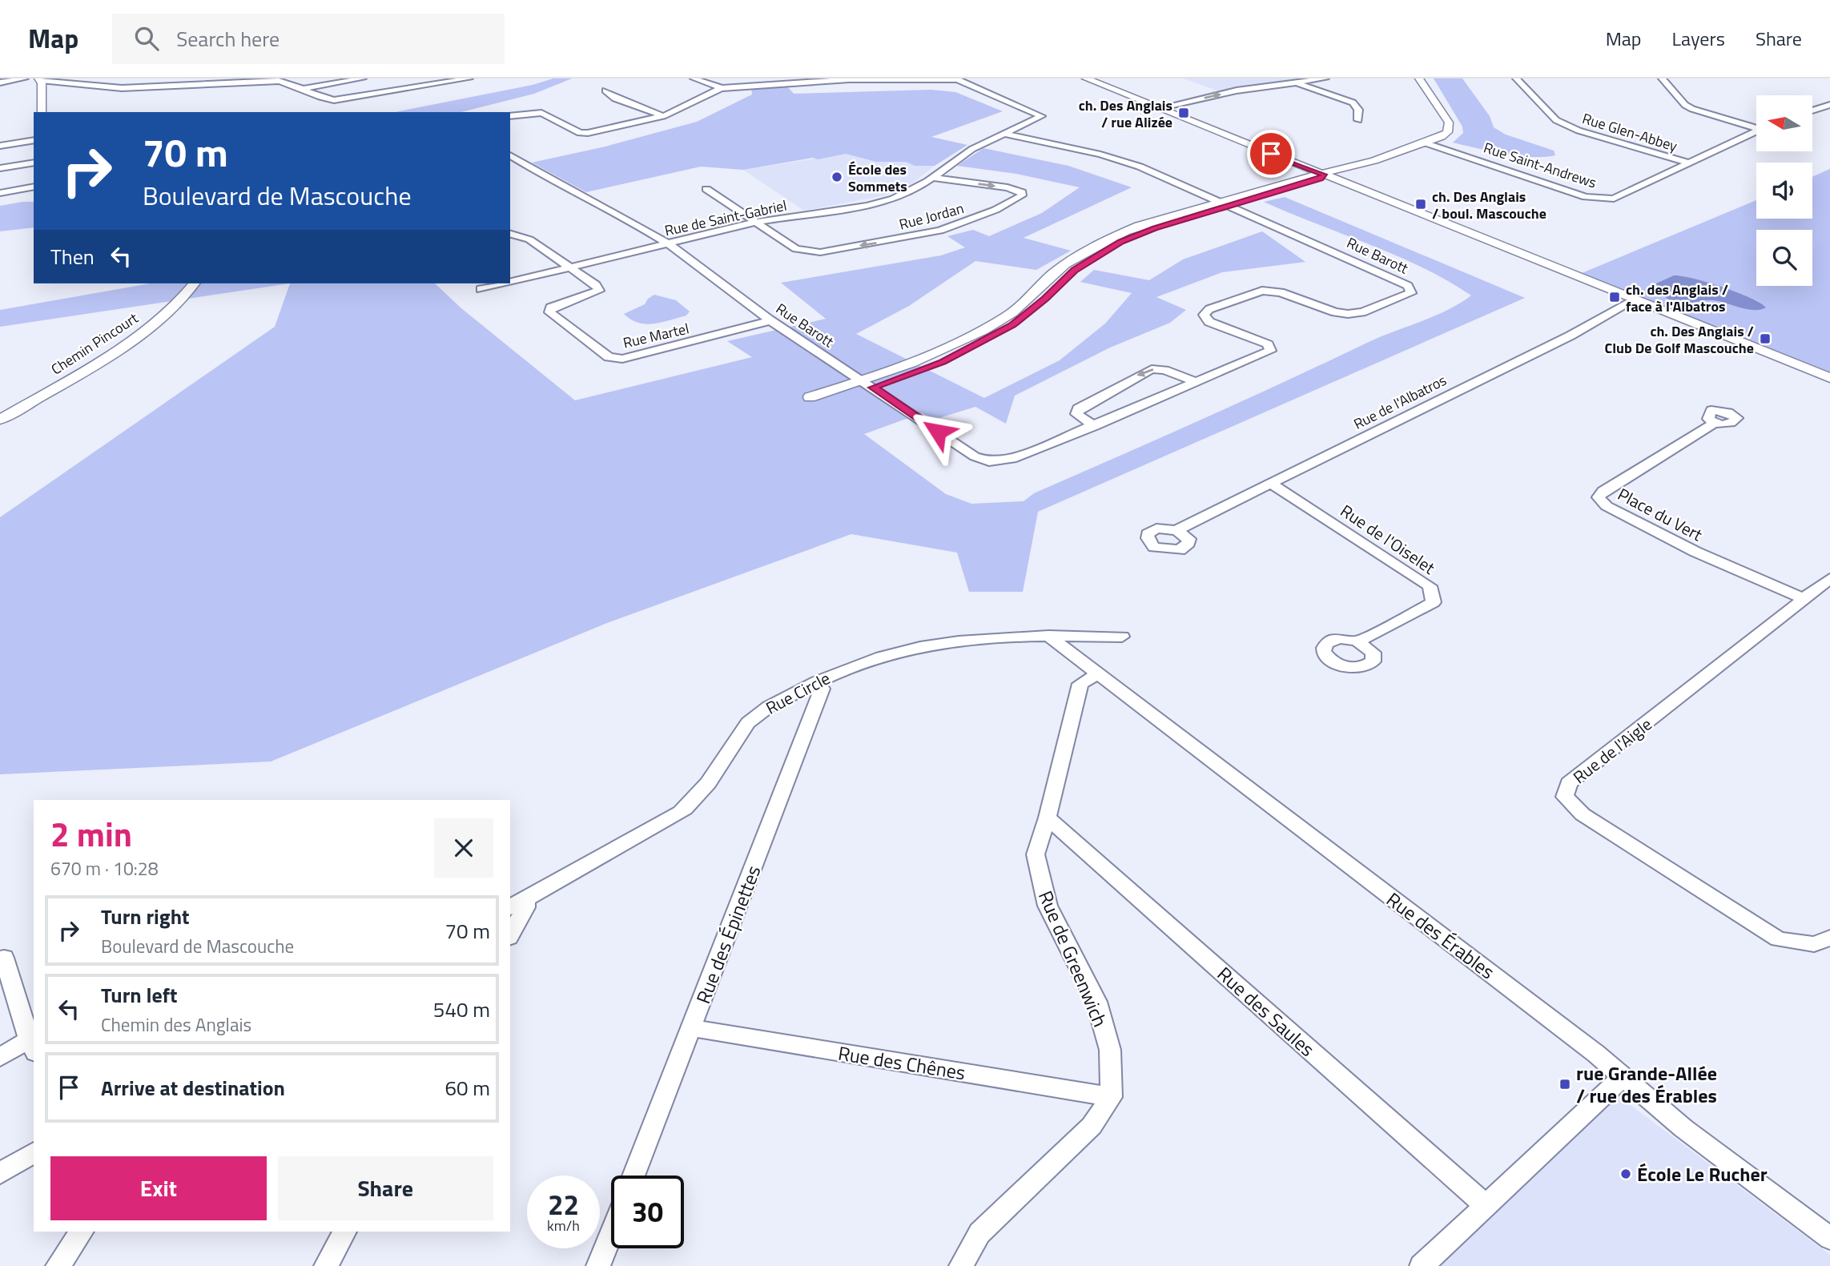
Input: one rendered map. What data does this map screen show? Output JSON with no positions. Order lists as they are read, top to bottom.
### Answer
{
  "streets": {
    "street": [
      "Rue Glen-Abbey",
      "Rue Saint-Andrews",
      "Rue Jordan",
      "Rue de Saint-Gabriel",
      "Rue Barott",
      "Rue Martel",
      "Chemin Pincourt",
      "Rue de l'Albatros",
      "Place du Vert",
      "Rue de l'Oiselet",
      "Rue Circle",
      "Rue de l'Aigle",
      "Rue des Épinettes",
      "Rue des Érables",
      "Rue de Greenwich",
      "Rue des Saules",
      "Rue des Chênes"
    ]
  },
  "crossings": [
    ["Rue Glen-Abbey", "Rue Saint-Andrews"],
    ["Rue Jordan", "Rue de Saint-Gabriel"],
    ["Rue de Saint-Gabriel", "Rue Barott"],
    ["Rue de Saint-Gabriel", "Rue Martel"],
    ["Rue Barott", "Rue Martel"],
    ["Rue de l'Albatros", "Rue de l'Oiselet"],
    ["Place du Vert", "Rue de l'Aigle"],
    ["Rue Circle", "Rue des Épinettes"],
    ["Rue Circle", "Rue des Érables"],
    ["Rue des Épinettes", "Rue des Chênes"],
    ["Rue des Érables", "Rue de Greenwich"],
    ["Rue de Greenwich", "Rue des Saules"],
    ["Rue de Greenwich", "Rue des Chênes"]
  ],
  "places": {
    "transit": [
      "ch. Des Anglais / rue Alizée",
      "ch. Des Anglais / boul. Mascouche",
      "ch. des Anglais / face à l'Albatros",
      "ch. Des Anglais / Club De Golf Mascouche",
      "rue Grande-Allée / rue des Érables"
    ],
    "other": ["École des Sommets", "École Le Rucher"]
  },
  "north": "left",
  "page": {
    "header": "Map",
    "search": "Search here",
    "nav": ["Map", "Layers", "Share"],
    "turn": ["70 m", "Boulevard de Mascouche"],
    "then": "Then",
    "heading": ["2 min", "670 m · 10:28"],
    "list": [
      {
        "name": "Turn right",
        "note": "Boulevard de Mascouche",
        "value": "70 m"
      },
      {
        "name": "Turn left",
        "note": "Chemin des Anglais",
        "value": "540 m"
      },
      {
        "name": "Arrive at destination",
        "value": "60 m"
      }
    ],
    "buttons": ["Exit", "Share"],
    "speed": "22 km/h",
    "limit": "30"
  }
}
